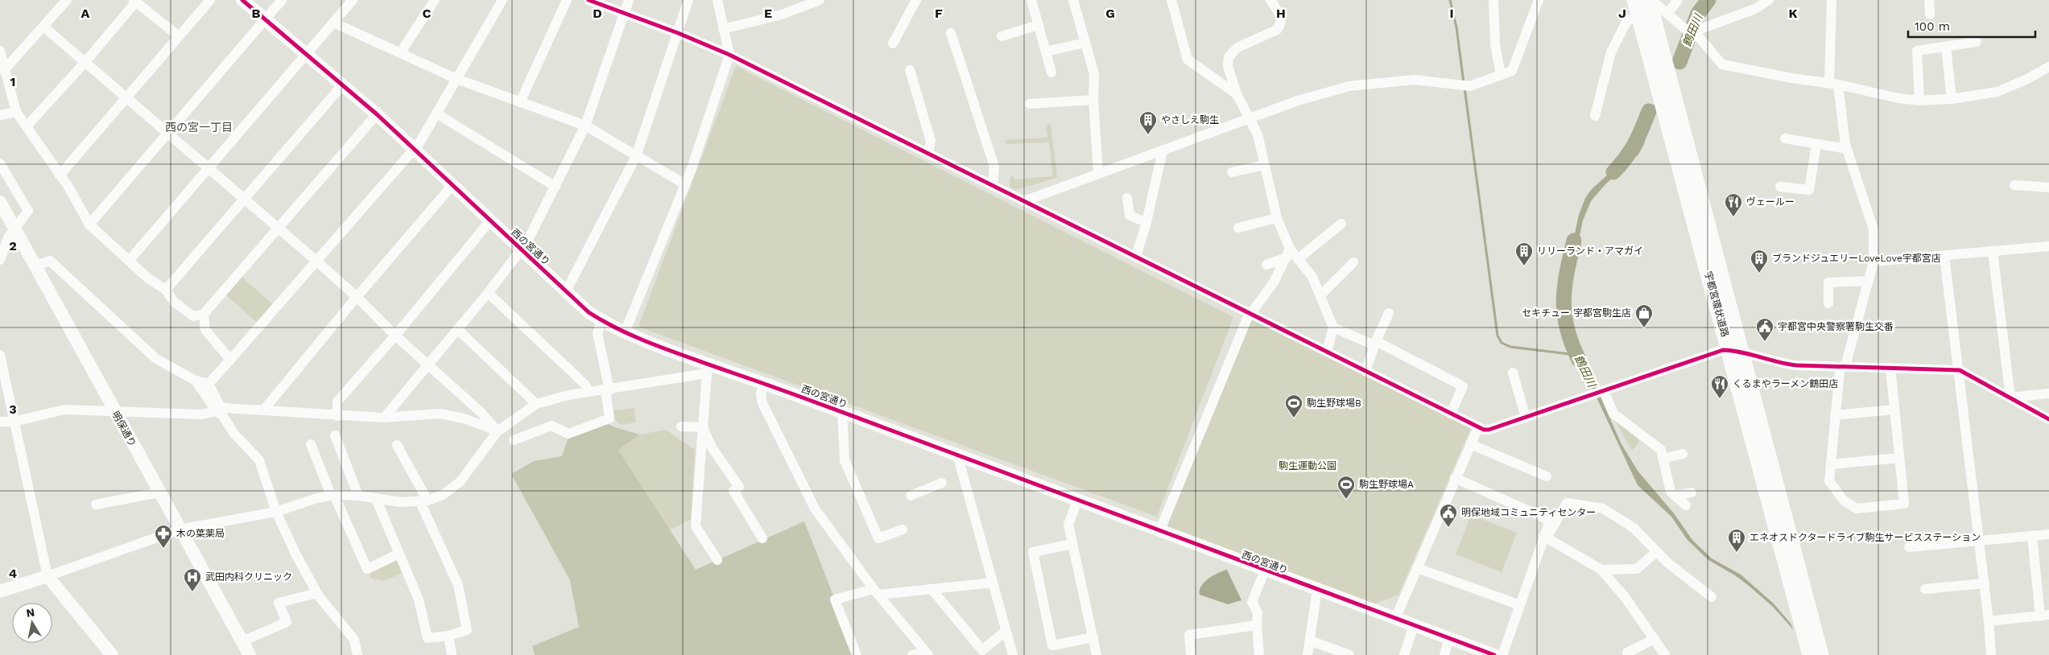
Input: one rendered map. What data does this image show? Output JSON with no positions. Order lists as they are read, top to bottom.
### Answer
{
  "streets": {
    "main road": ["宇都宮環状道路"],
    "street": ["西の宮通り", "明保通り"]
  },
  "districts": ["西の宮一丁目"],
  "water": ["鶴田川"],
  "parks": ["駒生運動公園"],
  "places": {
    "building": [
      "やさしえ駒生",
      "リリーランド・アマガイ",
      "ブランドジュエリーLoveLove宇都宮店",
      "エネオスドクタードライブ駒生サービスステーション"
    ],
    "restaurant": ["ヴェールー", "くるまやラーメン鶴田店"],
    "shop": ["セキチュー 宇都宮駒生店"],
    "public building": ["宇都宮中央警察署駒生交番", "明保地域コミュニティセンター"],
    "sports": ["駒生野球場B", "駒生野球場A"],
    "pharmacy": ["木の葉薬局"],
    "hospital": ["武田内科クリニック"]
  },
  "scale_bar": "100 m",
  "north": "top",
  "grid": {
    "columns": [
      "A",
      "B",
      "C",
      "D",
      "E",
      "F",
      "G",
      "H",
      "I",
      "J",
      "K"
    ],
    "rows": [
      "1",
      "2",
      "3",
      "4"
    ]
  }
}
